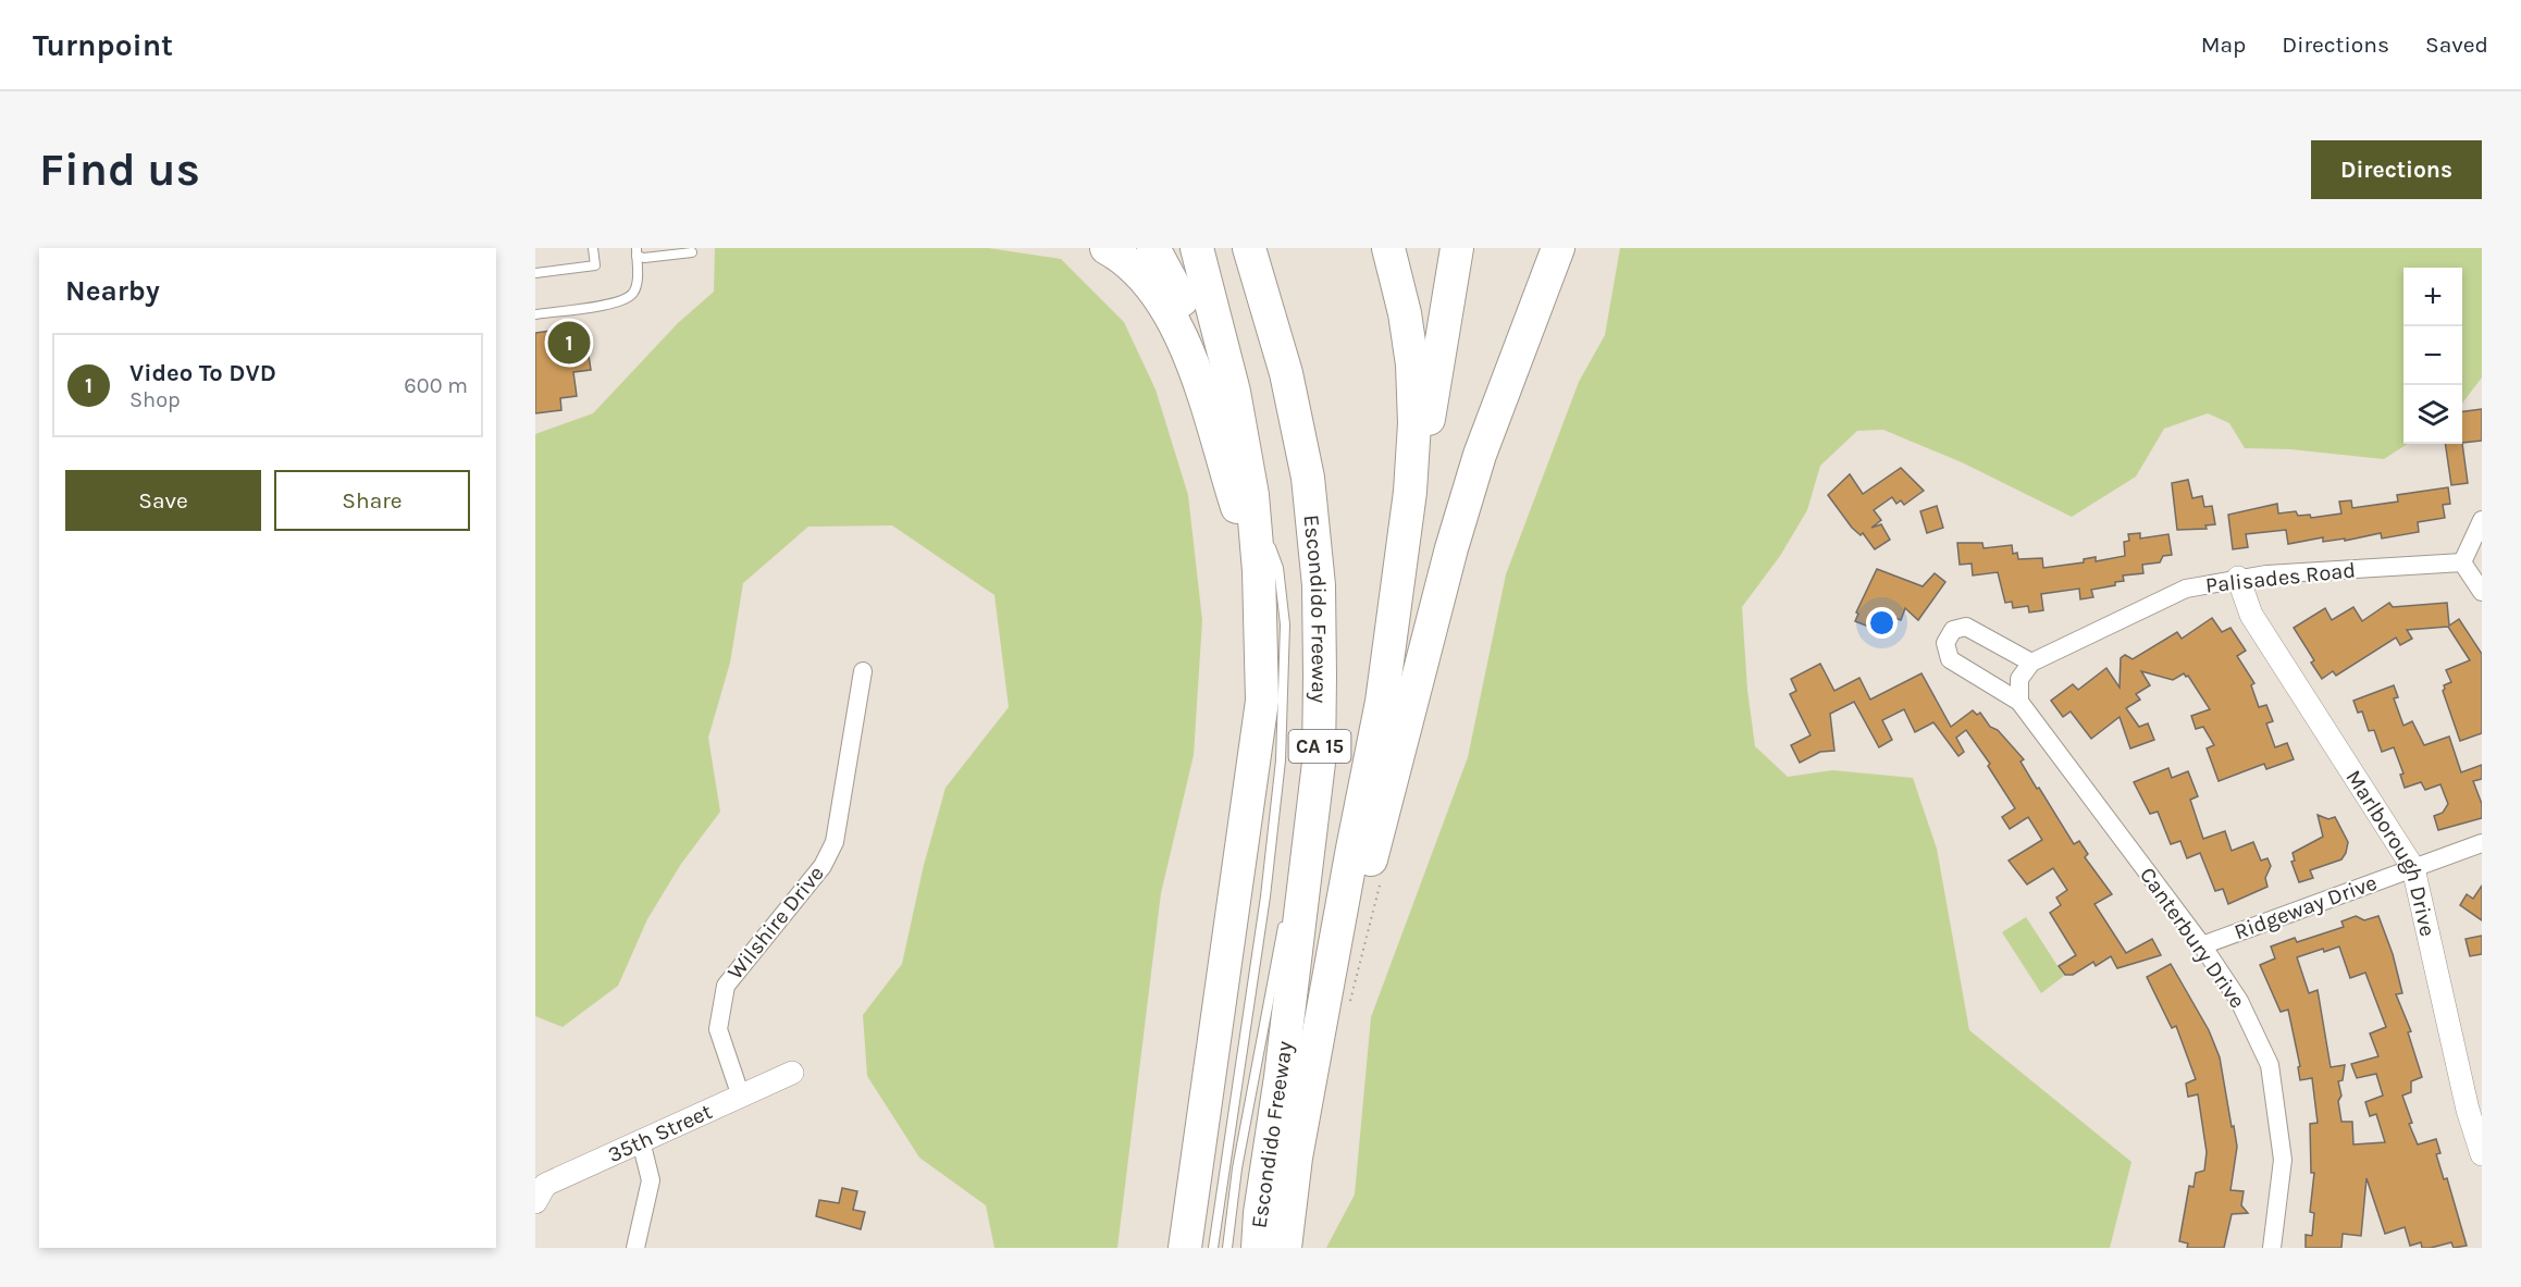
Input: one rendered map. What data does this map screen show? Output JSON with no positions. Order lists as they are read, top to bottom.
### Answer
{
  "streets": {
    "highway": ["Escondido Freeway", "CA 15"],
    "street": [
      "Palisades Road",
      "Marlborough Drive",
      "Ridgeway Drive",
      "Wilshire Drive",
      "Canterbury Drive",
      "35th Street"
    ]
  },
  "crossings": [
    ["Palisades Road", "Marlborough Drive"],
    ["Marlborough Drive", "Ridgeway Drive"],
    ["Ridgeway Drive", "Canterbury Drive"],
    ["Wilshire Drive", "35th Street"]
  ],
  "page": {
    "header": "Turnpoint",
    "nav": ["Map", "Directions", "Saved"],
    "buttons": [
      "Directions",
      ["Save", "Share"]
    ],
    "title": "Find us",
    "heading": "Nearby",
    "map_buttons": ["+", "−"],
    "pins": "1",
    "list": [
      {
        "mark": "1",
        "name": "Video To DVD",
        "note": "Shop",
        "value": "600 m"
      }
    ]
  }
}
